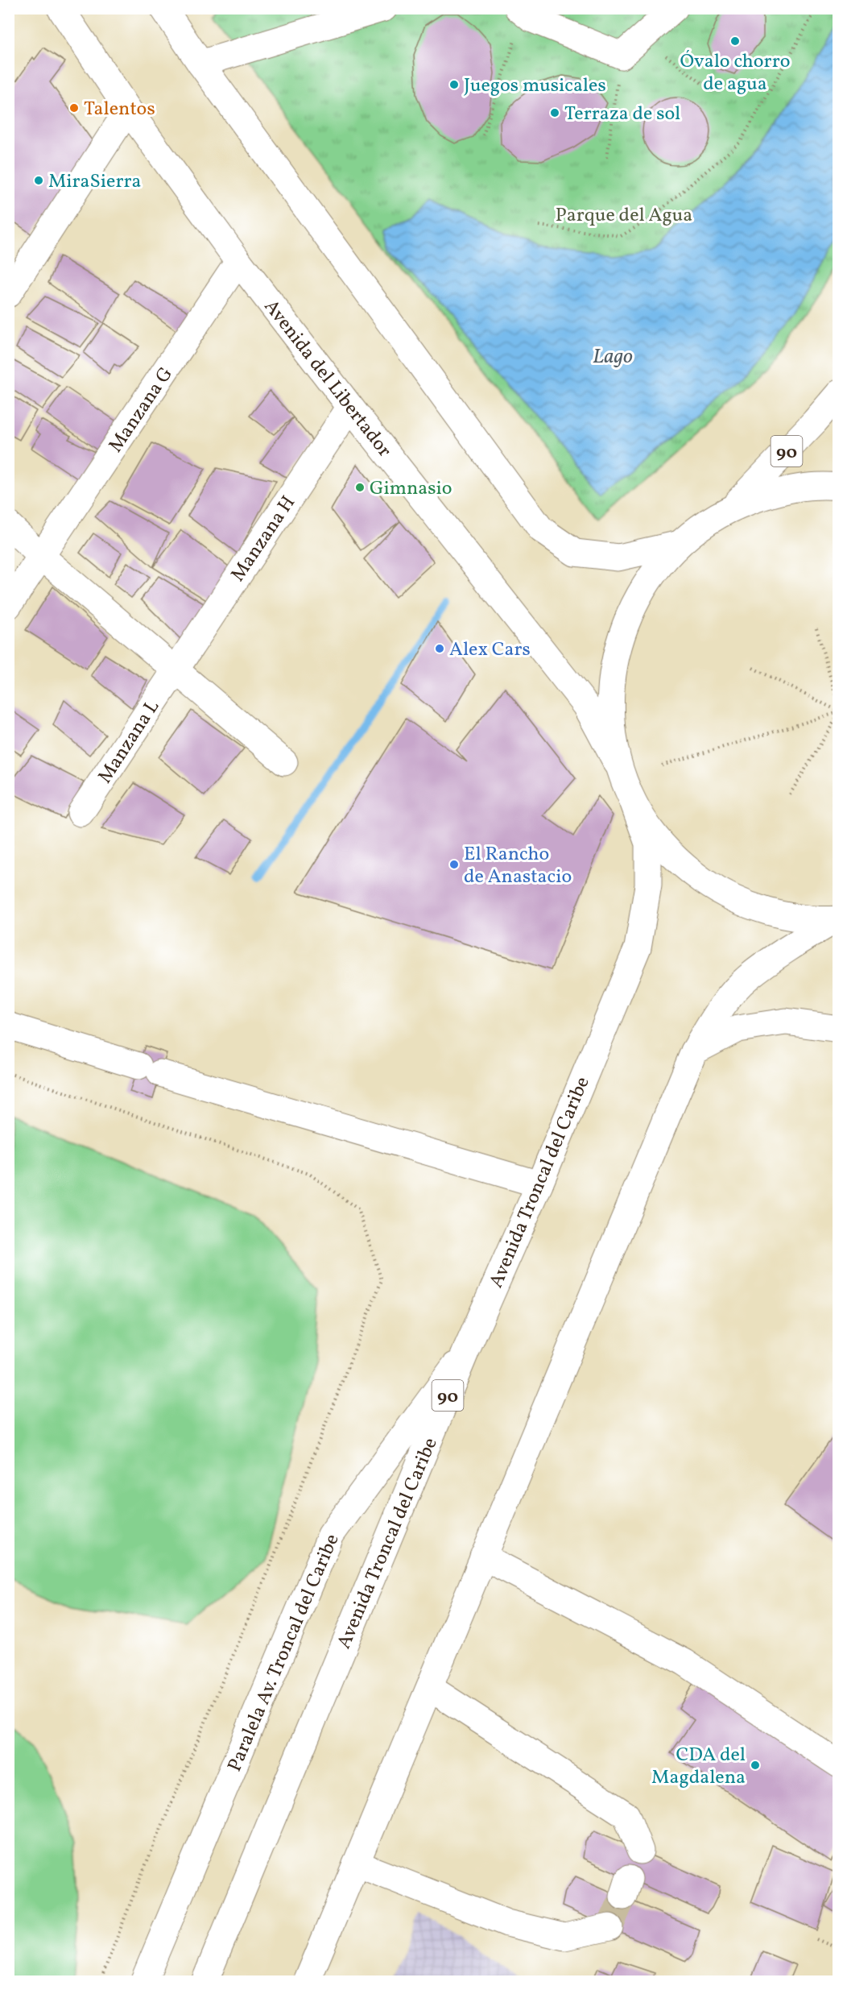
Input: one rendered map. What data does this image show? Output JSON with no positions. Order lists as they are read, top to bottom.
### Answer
{
  "streets": {
    "main road": [
      "Avenida del Libertador",
      "Manzana G",
      "90",
      "Manzana H",
      "Manzana L",
      "Avenida Troncal del Caribe",
      "Paralela Av. Troncal del Caribe"
    ]
  },
  "crossings": [
    ["Avenida del Libertador", "Manzana G"],
    ["Avenida del Libertador", "Manzana H"],
    ["Manzana H", "Manzana L"],
    ["Avenida Troncal del Caribe", "Paralela Av. Troncal del Caribe"]
  ],
  "water": ["Lago"],
  "parks": ["Parque del Agua"],
  "places": [
    "Óvalo chorro de agua",
    "Juegos musicales",
    "Talentos",
    "Terraza de sol",
    "MiraSierra",
    "Gimnasio",
    "Alex Cars",
    "El Rancho de Anastacio",
    "CDA del Magdalena"
  ]
}
